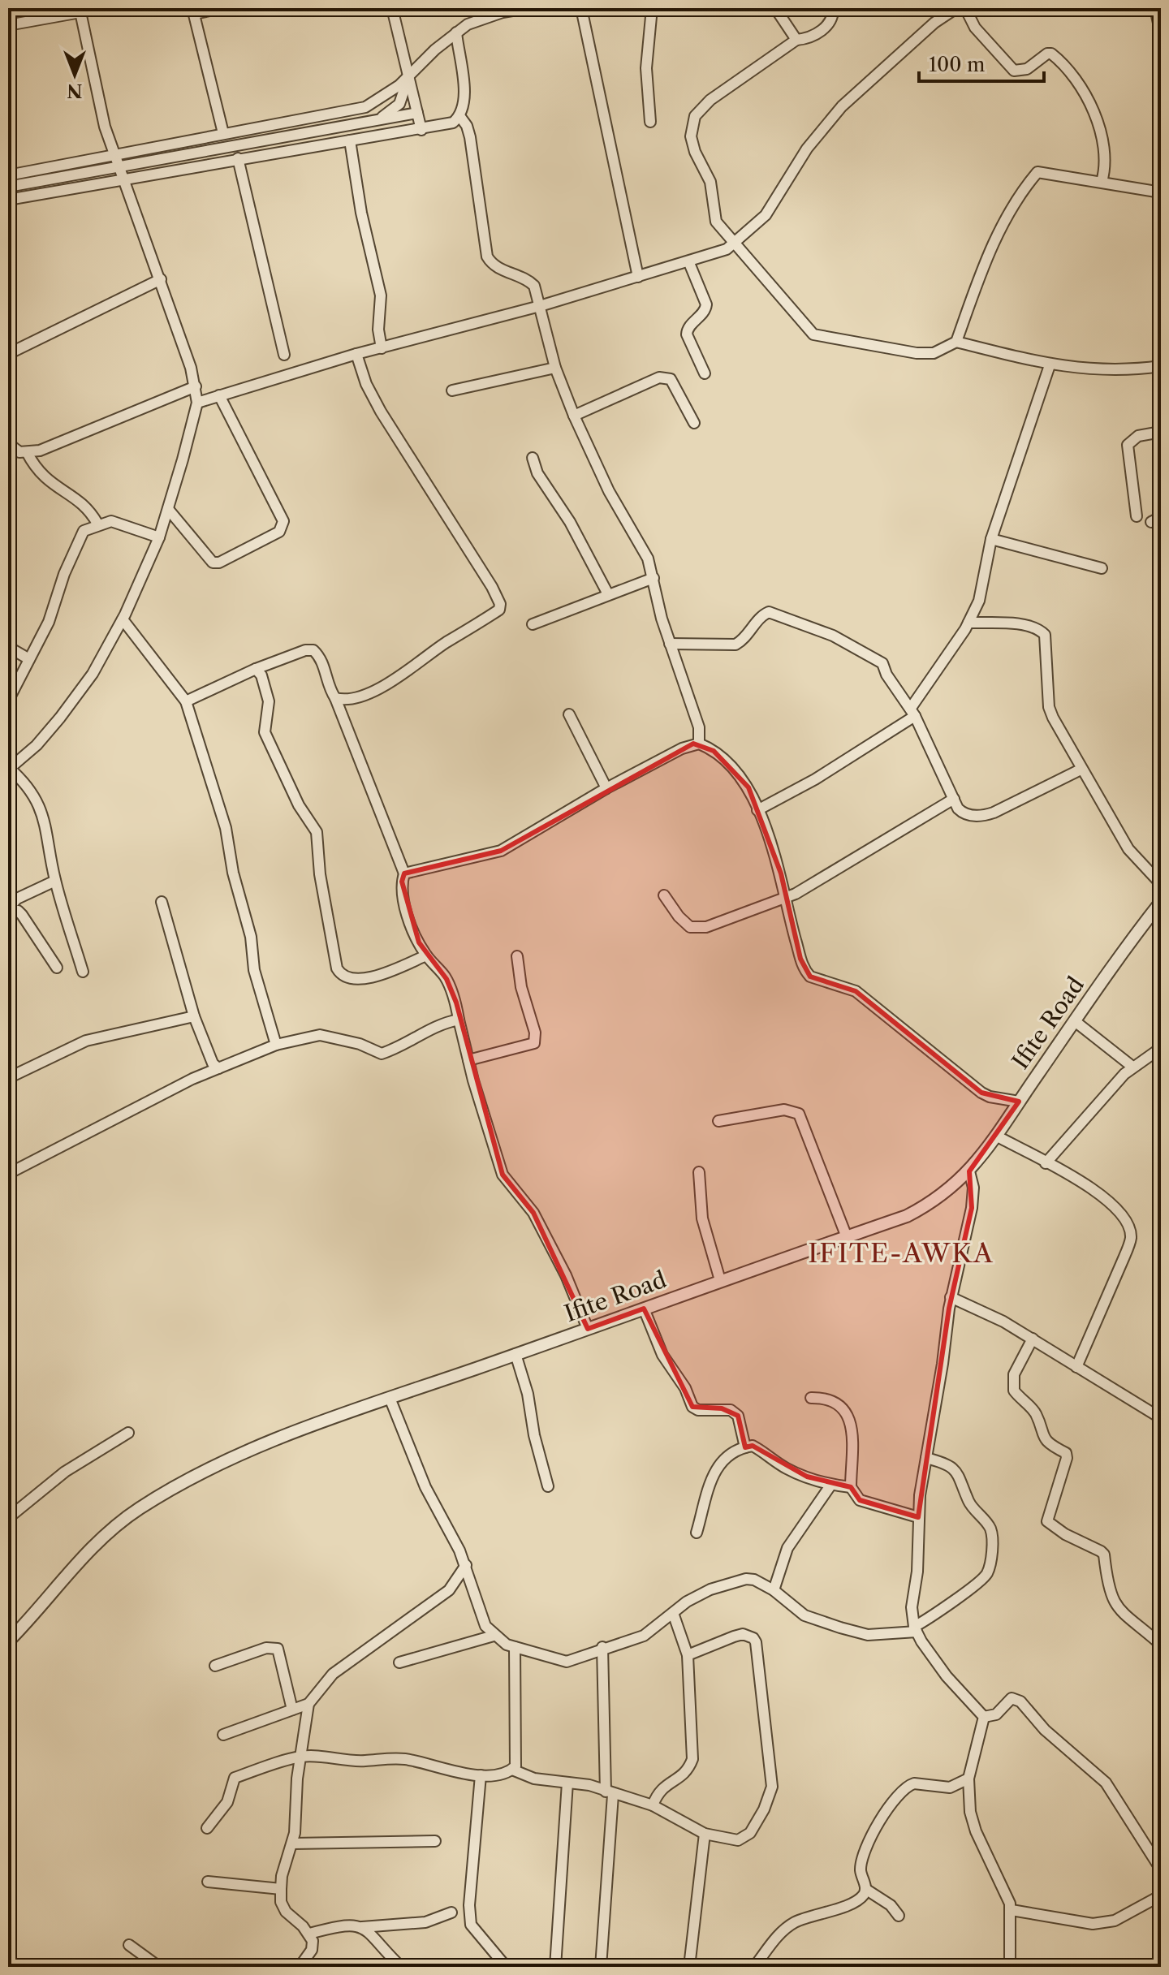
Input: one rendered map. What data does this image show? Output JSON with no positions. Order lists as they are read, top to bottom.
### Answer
{
  "streets": {
    "street": ["Ifite Road"]
  },
  "districts": ["IFITE-AWKA"],
  "scale_bar": "100 m",
  "north": "bottom"
}
